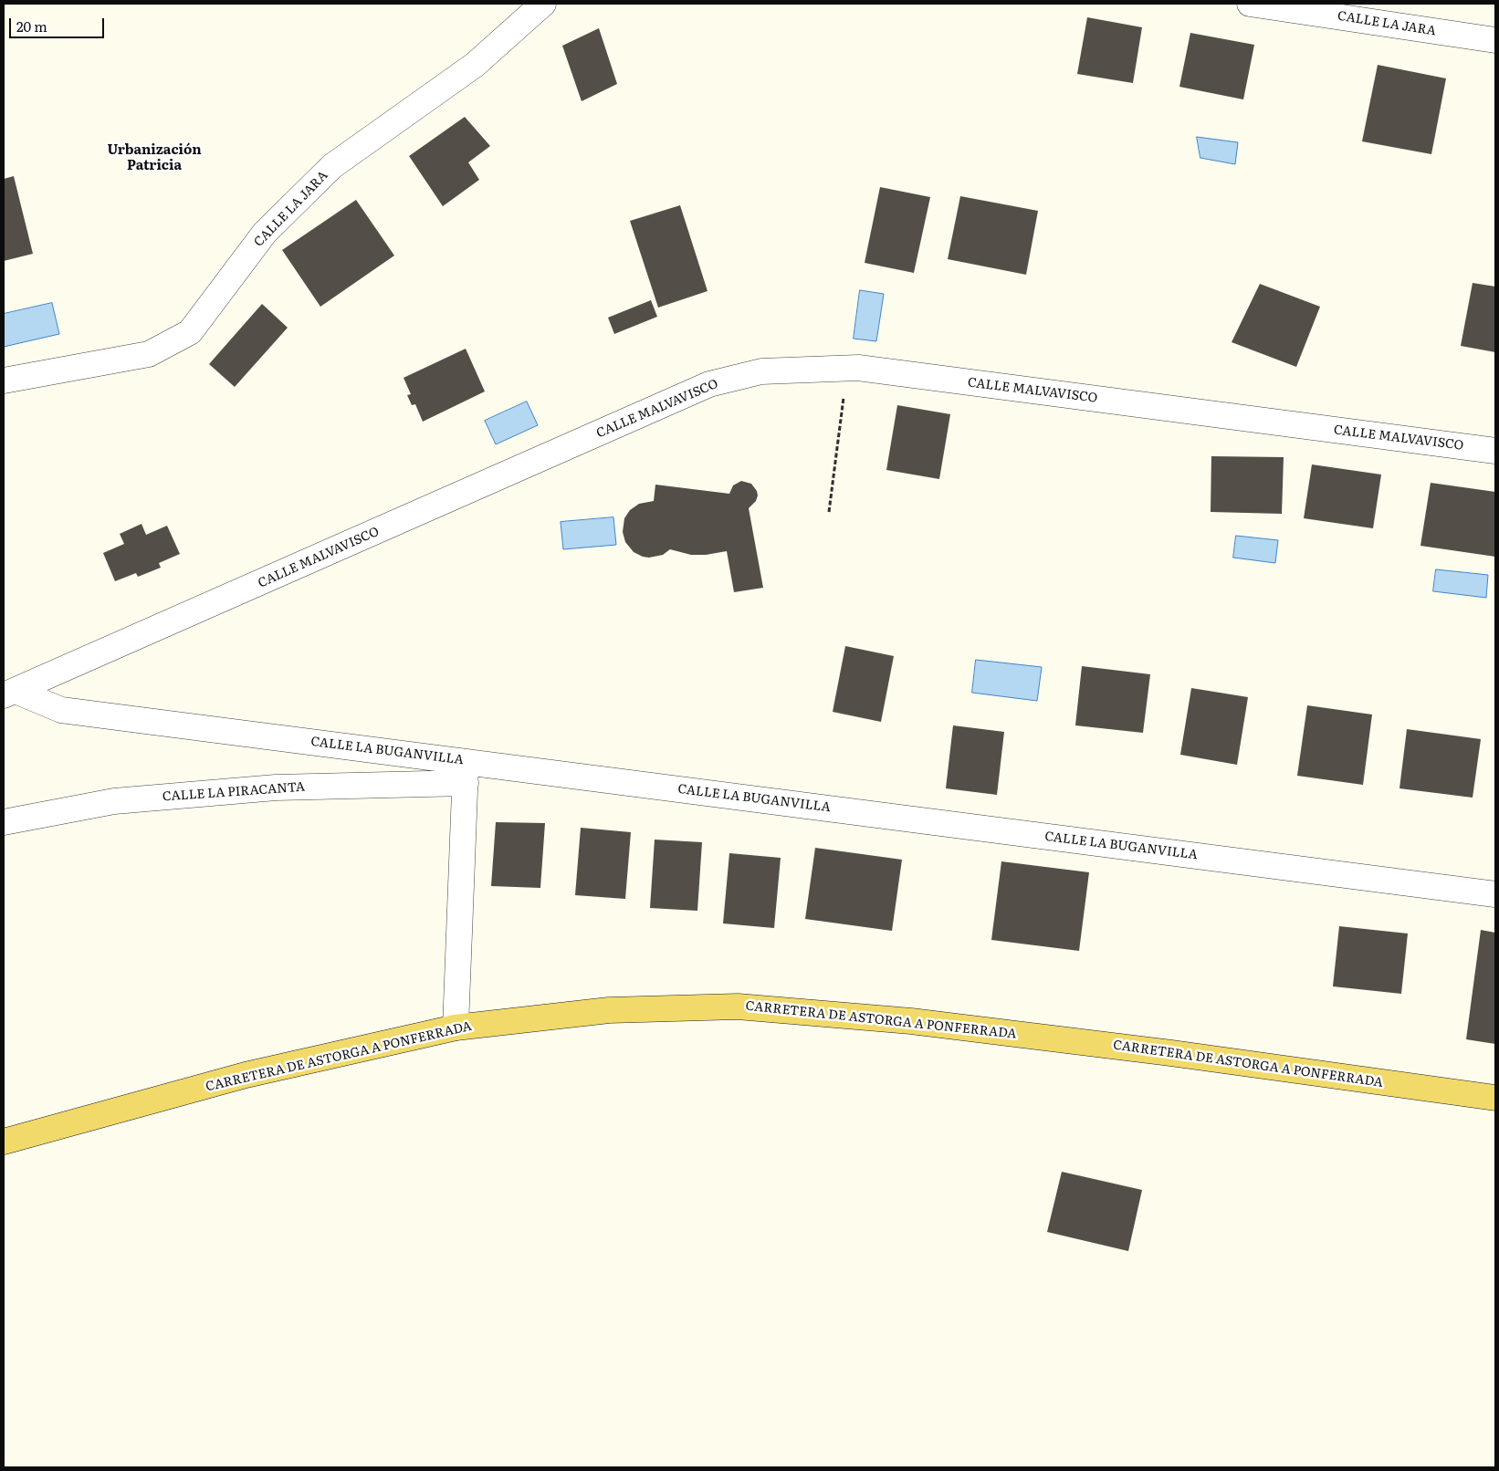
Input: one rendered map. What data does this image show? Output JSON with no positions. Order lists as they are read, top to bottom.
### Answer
{
  "streets": {
    "main road": ["CARRETERA DE ASTORGA A PONFERRADA"],
    "street": [
      "CALLE LA JARA",
      "CALLE MALVAVISCO",
      "CALLE LA BUGANVILLA",
      "CALLE LA PIRACANTA"
    ]
  },
  "crossings": [
    ["CALLE MALVAVISCO", "CALLE LA BUGANVILLA"],
    ["CALLE LA BUGANVILLA", "CALLE LA PIRACANTA"]
  ],
  "districts": ["Urbanización Patricia"],
  "scale_bar": "20 m"
}
